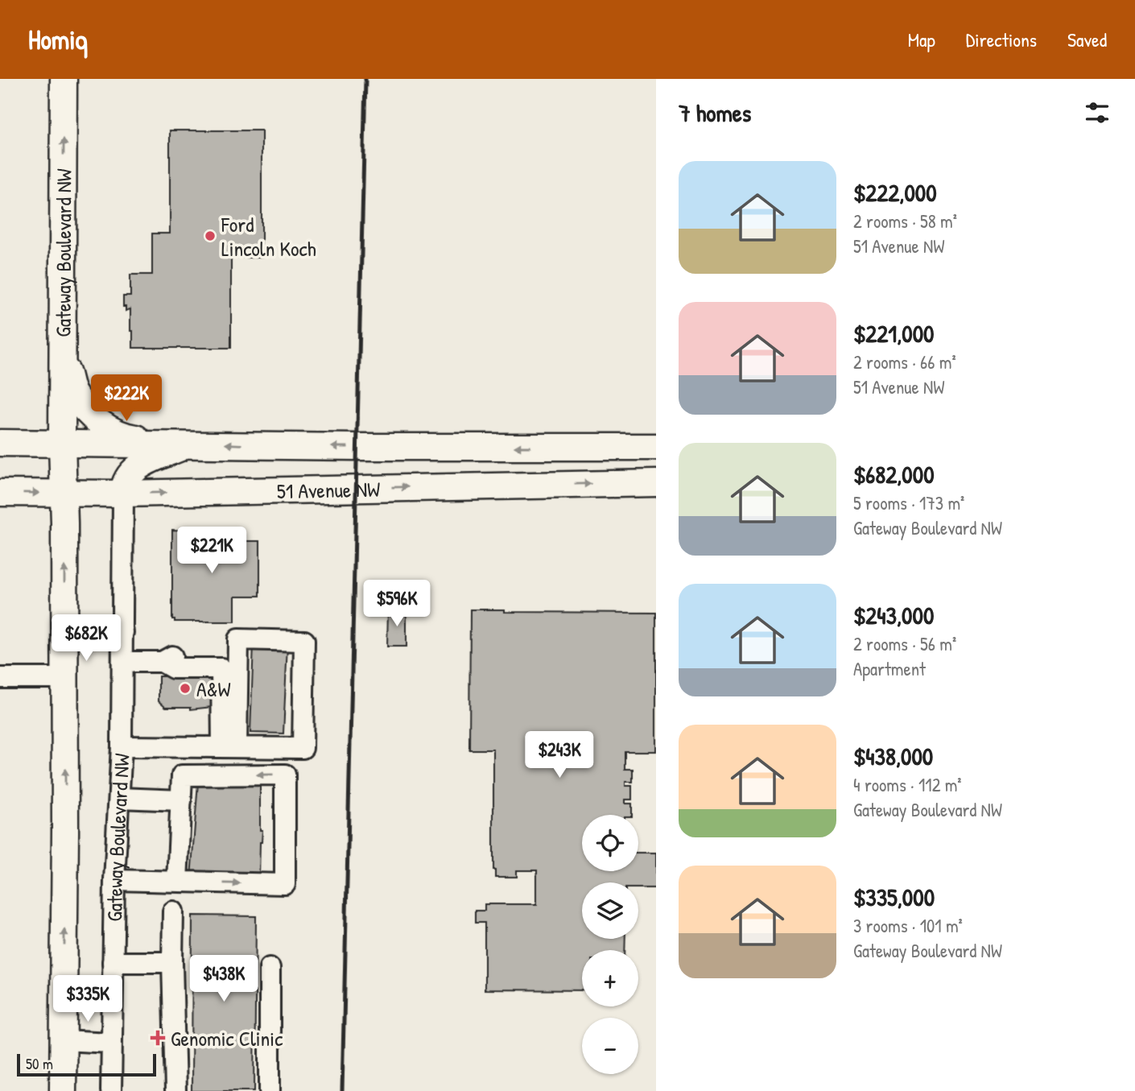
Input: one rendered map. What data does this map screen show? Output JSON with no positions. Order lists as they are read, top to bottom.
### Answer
{
  "streets": {
    "main road": ["Gateway Boulevard NW", "51 Avenue NW"]
  },
  "crossings": [
    ["Gateway Boulevard NW", "51 Avenue NW"]
  ],
  "one_way": ["Gateway Boulevard NW"],
  "places": {
    "other": ["Ford Lincoln Koch", "A&W"],
    "health": ["Genomic Clinic"]
  },
  "scale_bar": "50 m",
  "page": {
    "header": "Homiq",
    "nav": ["Map", "Directions", "Saved"],
    "heading": "7 homes",
    "list": [
      {
        "name": "$222,000",
        "note": "2 rooms · 58 m² · 51 Avenue NW"
      },
      {
        "name": "$221,000",
        "note": "2 rooms · 66 m² · 51 Avenue NW"
      },
      {
        "name": "$682,000",
        "note": "5 rooms · 173 m² · Gateway Boulevard NW"
      },
      {
        "name": "$243,000",
        "note": "2 rooms · 56 m² · Apartment"
      },
      {
        "name": "$438,000",
        "note": "4 rooms · 112 m² · Gateway Boulevard NW"
      },
      {
        "name": "$335,000",
        "note": "3 rooms · 101 m² · Gateway Boulevard NW"
      }
    ],
    "price": [
      "$222K",
      "$221K",
      "$596K",
      "$682K",
      "$243K",
      "$438K",
      "$335K"
    ],
    "map_buttons": ["+", "−"],
    "scale": "50 m"
  }
}
